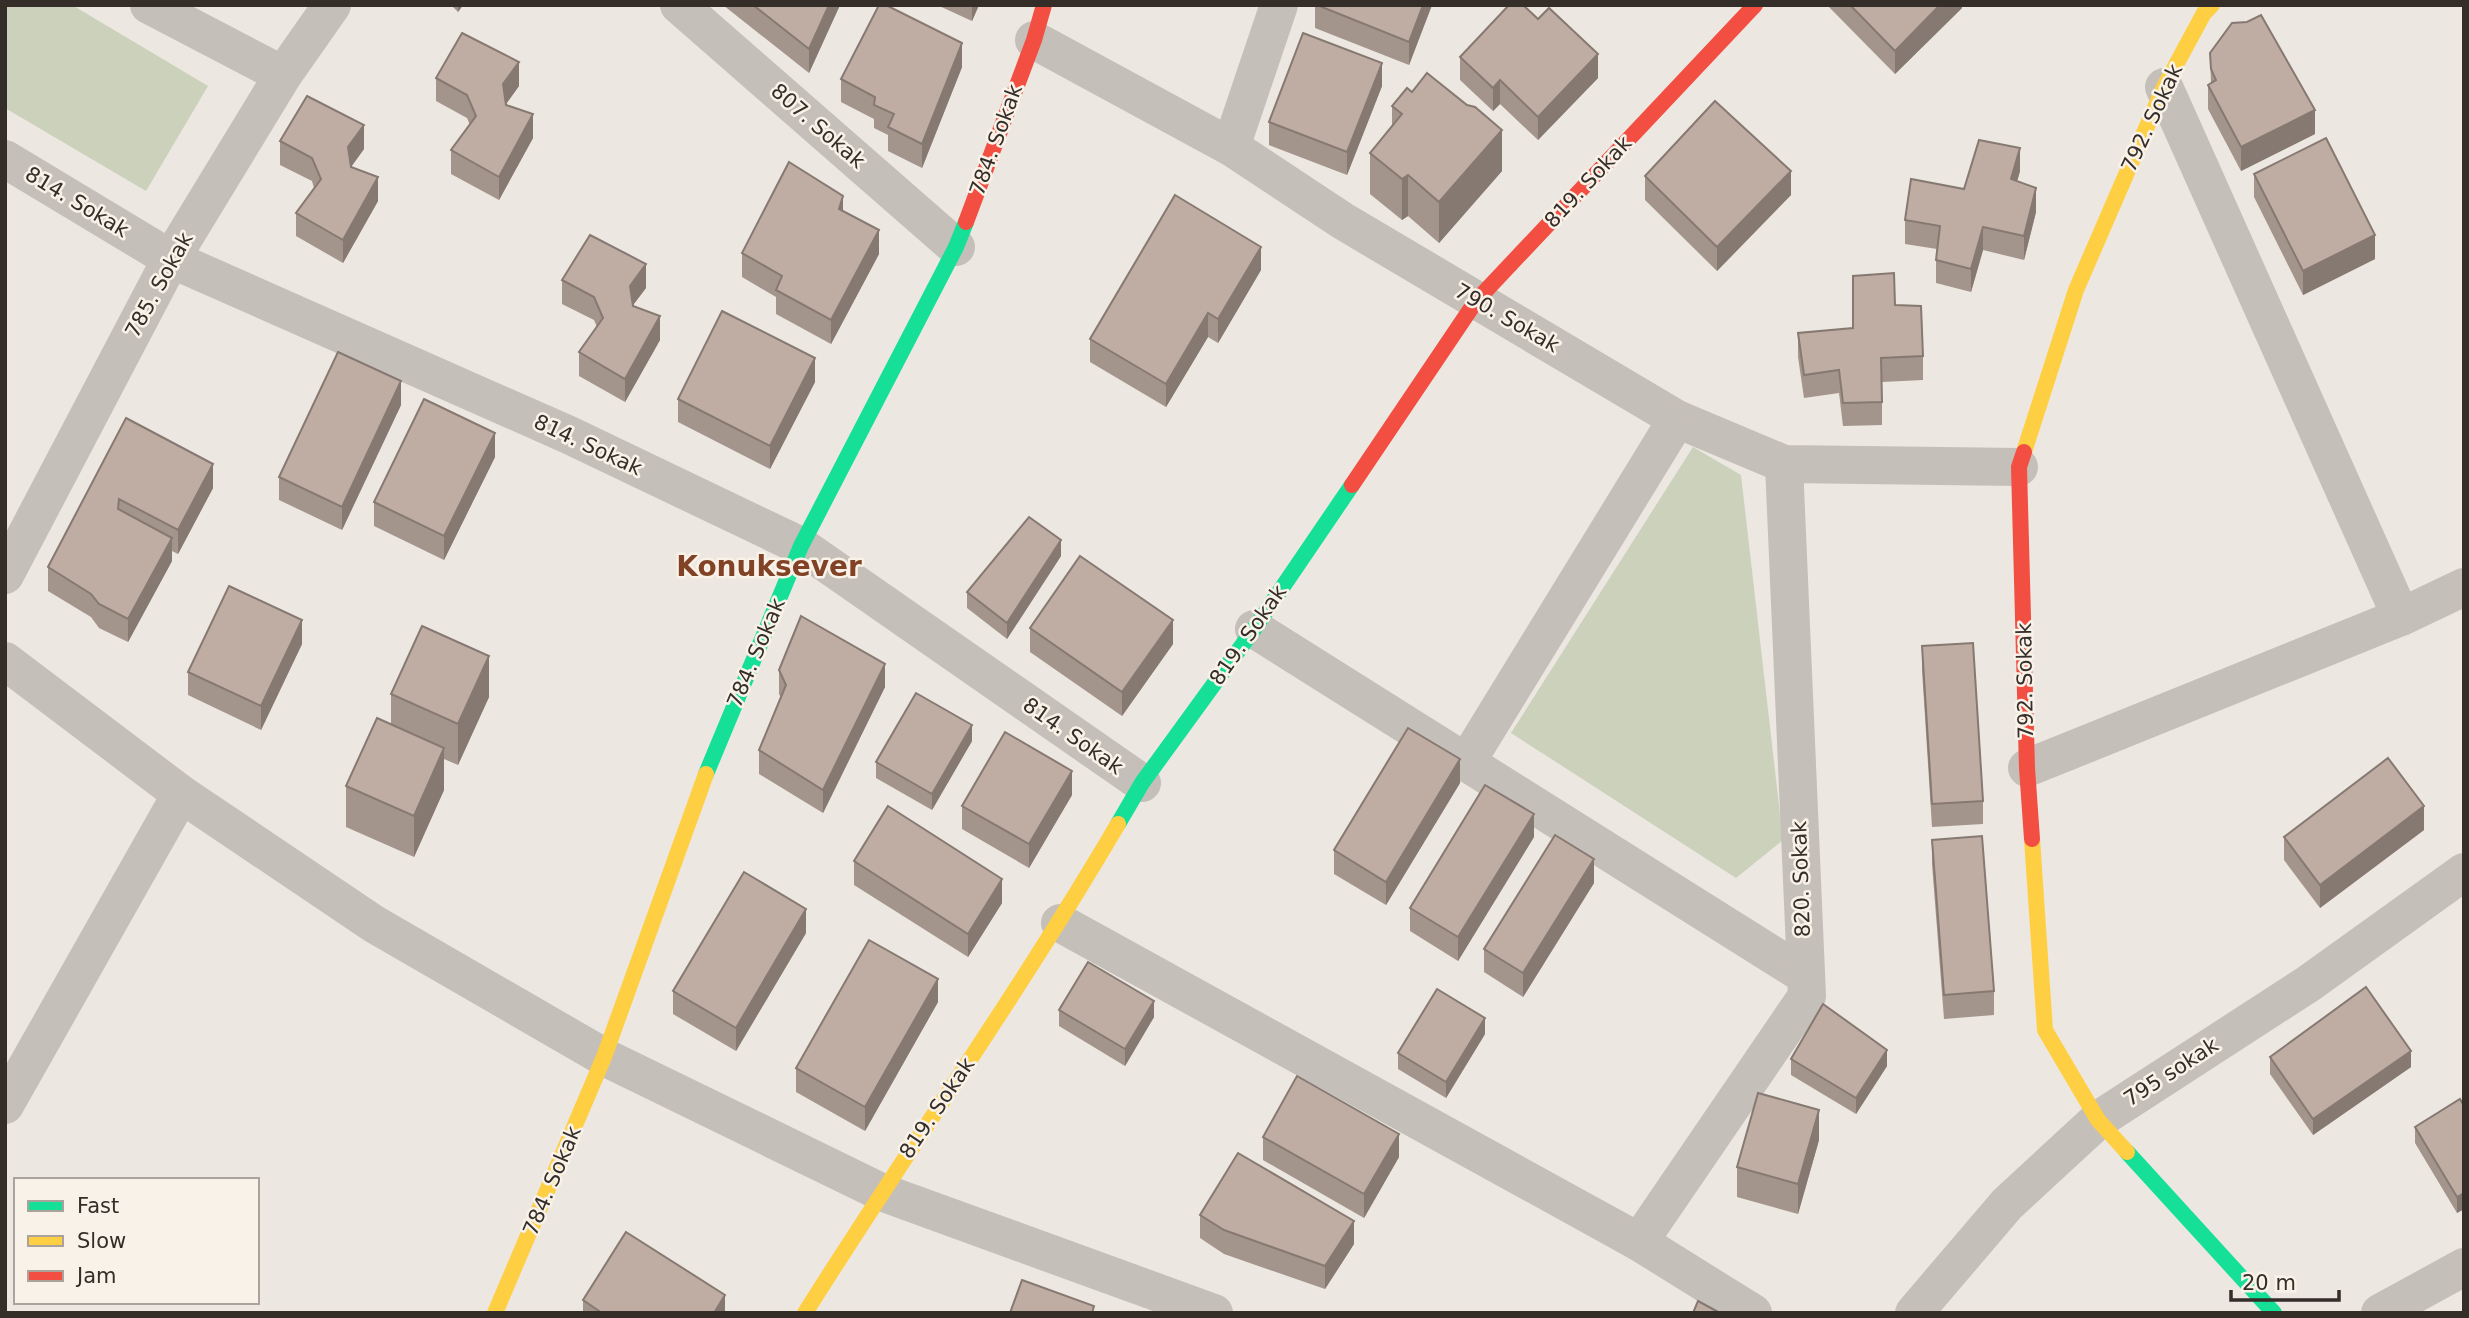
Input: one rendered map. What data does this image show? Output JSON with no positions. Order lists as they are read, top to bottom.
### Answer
{
  "streets": {
    "street": [
      "792. Sokak",
      "807. Sokak",
      "784. Sokak",
      "819. Sokak",
      "814. Sokak",
      "785. Sokak",
      "790. Sokak",
      "820. Sokak",
      "795 sokak"
    ]
  },
  "crossings": [
    ["792. Sokak", "790. Sokak"],
    ["792. Sokak", "795 sokak"],
    ["807. Sokak", "784. Sokak"],
    ["784. Sokak", "814. Sokak"],
    ["784. Sokak", "790. Sokak"],
    ["819. Sokak", "814. Sokak"],
    ["819. Sokak", "790. Sokak"],
    ["814. Sokak", "785. Sokak"],
    ["790. Sokak", "820. Sokak"]
  ],
  "districts": ["Konuksever"],
  "legend": ["Fast", "Slow", "Jam"],
  "scale_bar": "20 m"
}
